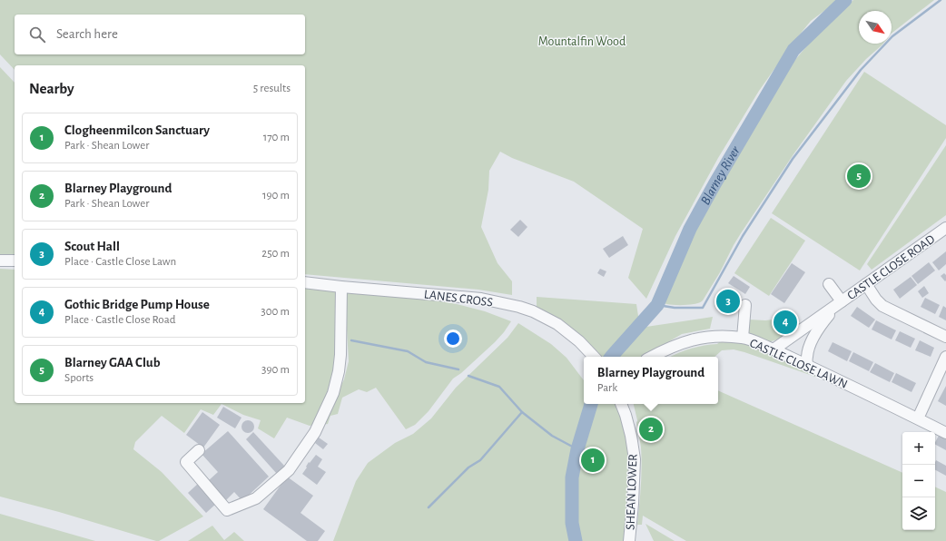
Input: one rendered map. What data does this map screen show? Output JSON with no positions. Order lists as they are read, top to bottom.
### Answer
{
  "streets": {
    "street": [
      "CASTLE CLOSE ROAD",
      "LANES CROSS",
      "CASTLE CLOSE LAWN",
      "SHEAN LOWER"
    ]
  },
  "crossings": [
    ["CASTLE CLOSE ROAD", "CASTLE CLOSE LAWN"]
  ],
  "water": ["Blarney River"],
  "parks": ["Mountalfin Wood"],
  "north": "bottom right",
  "page": {
    "search": "Search here",
    "heading": ["Nearby", "5 results"],
    "list": [
      {
        "mark": "1",
        "name": "Clogheenmilcon Sanctuary",
        "note": "Park · Shean Lower",
        "value": "170 m"
      },
      {
        "mark": "2",
        "name": "Blarney Playground",
        "note": "Park · Shean Lower",
        "value": "190 m"
      },
      {
        "mark": "3",
        "name": "Scout Hall",
        "note": "Place · Castle Close Lawn",
        "value": "250 m"
      },
      {
        "mark": "4",
        "name": "Gothic Bridge Pump House",
        "note": "Place · Castle Close Road",
        "value": "300 m"
      },
      {
        "mark": "5",
        "name": "Blarney GAA Club",
        "note": "Sports",
        "value": "390 m"
      }
    ],
    "pins": [
      "5",
      "3",
      "4",
      "2",
      "1"
    ],
    "popup": ["Blarney Playground", "Park"],
    "map_buttons": ["+", "−"]
  }
}
